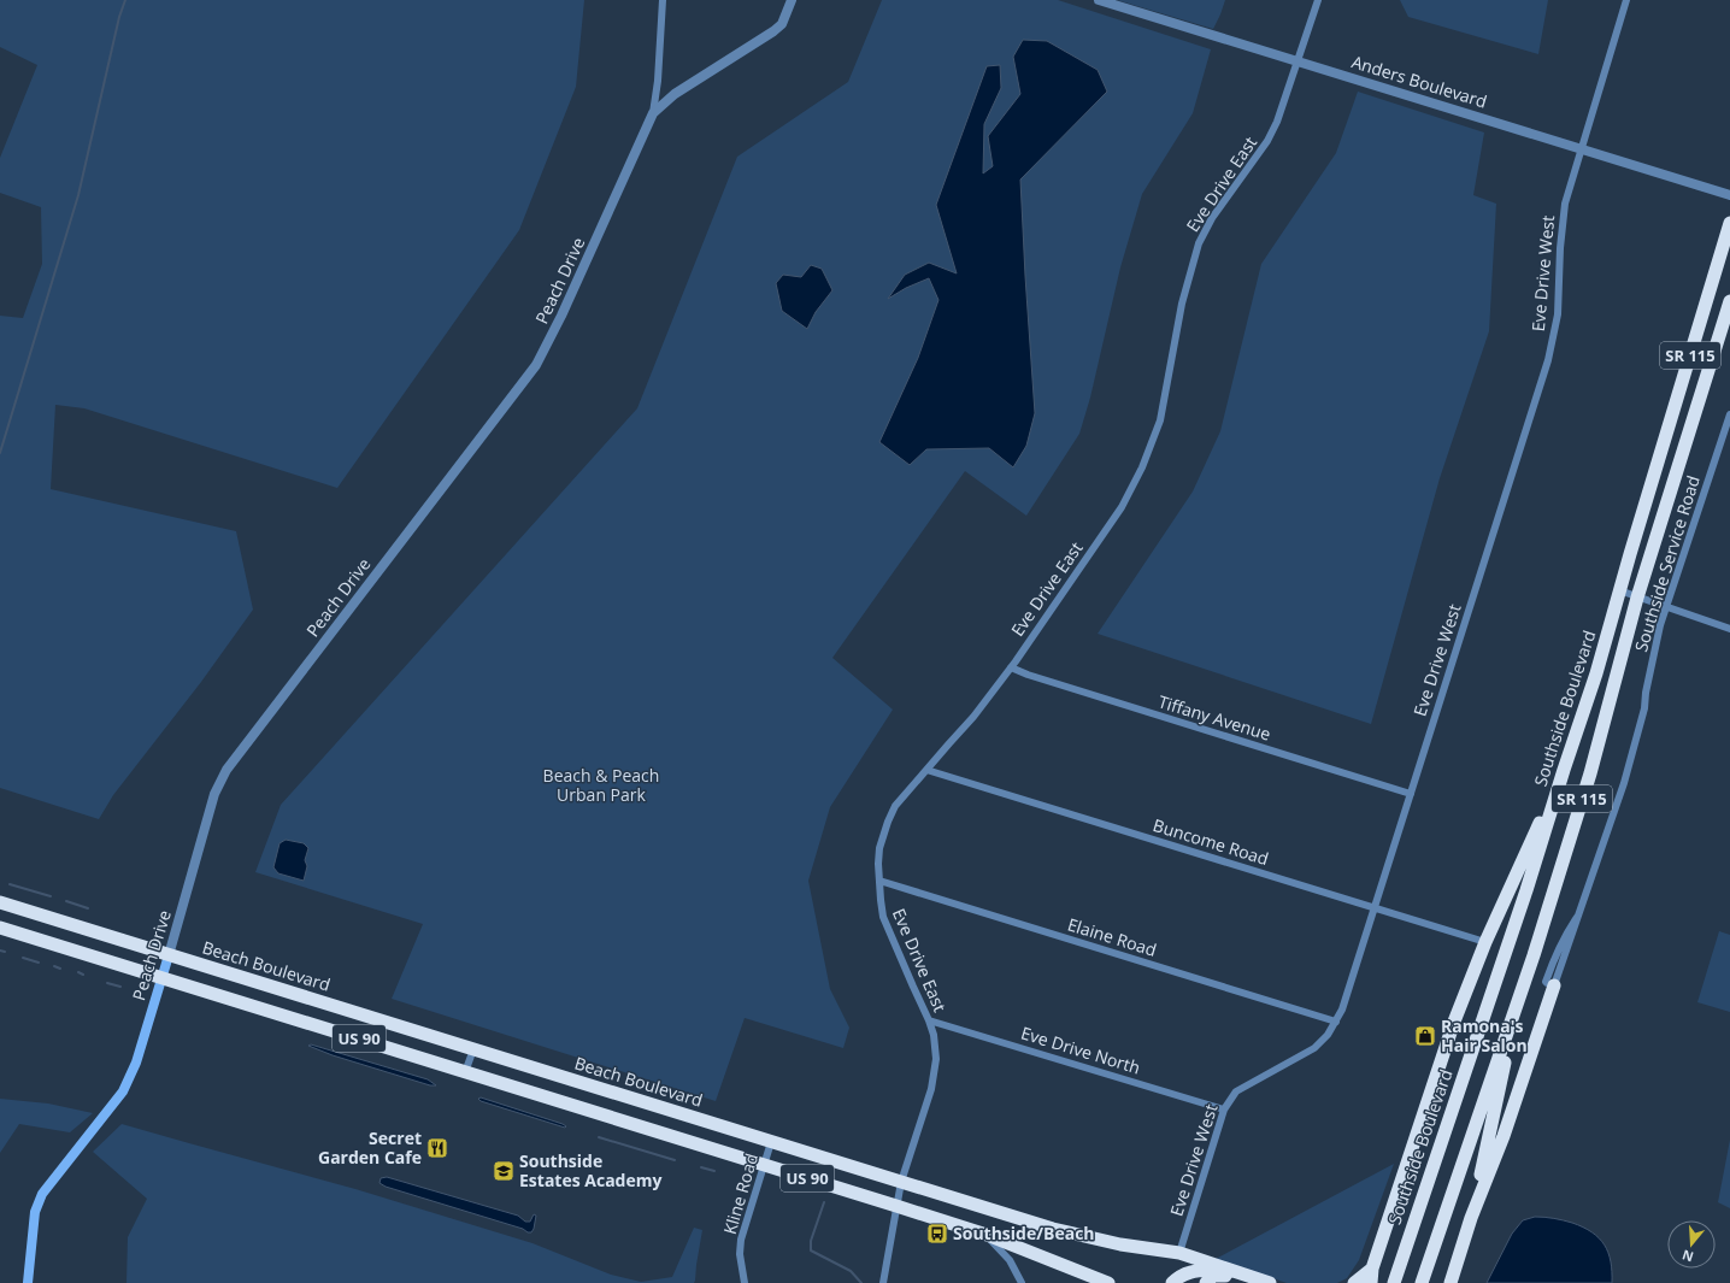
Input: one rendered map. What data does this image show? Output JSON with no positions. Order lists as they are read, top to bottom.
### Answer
{
  "streets": {
    "highway": [
      "SR 115",
      "Southside Boulevard",
      "Beach Boulevard",
      "US 90"
    ],
    "main road": ["Peach Drive"],
    "street": [
      "Anders Boulevard",
      "Eve Drive East",
      "Eve Drive West",
      "Southside Service Road",
      "Tiffany Avenue",
      "Buncome Road",
      "Elaine Road",
      "Eve Drive North",
      "Kline Road"
    ]
  },
  "crossings": [
    ["Anders Boulevard", "Eve Drive East"],
    ["Anders Boulevard", "Eve Drive West"],
    ["Eve Drive East", "Tiffany Avenue"],
    ["Eve Drive East", "Buncome Road"],
    ["Eve Drive East", "Elaine Road"],
    ["Eve Drive East", "Beach Boulevard"],
    ["Eve Drive East", "US 90"],
    ["Eve Drive East", "Eve Drive North"],
    ["Eve Drive West", "Tiffany Avenue"],
    ["Eve Drive West", "Buncome Road"],
    ["Eve Drive West", "Elaine Road"],
    ["Eve Drive West", "Beach Boulevard"],
    ["Eve Drive West", "Eve Drive North"],
    ["Peach Drive", "Beach Boulevard"],
    ["Peach Drive", "US 90"],
    ["Beach Boulevard", "Kline Road"],
    ["US 90", "Kline Road"]
  ],
  "parks": ["Beach & Peach Urban Park"],
  "places": {
    "shop": ["Ramona's Hair Salon"],
    "restaurant": ["Secret Garden Cafe"],
    "school or university": ["Southside Estates Academy"],
    "bus stop": ["Southside/Beach"]
  },
  "north": "bottom"
}
